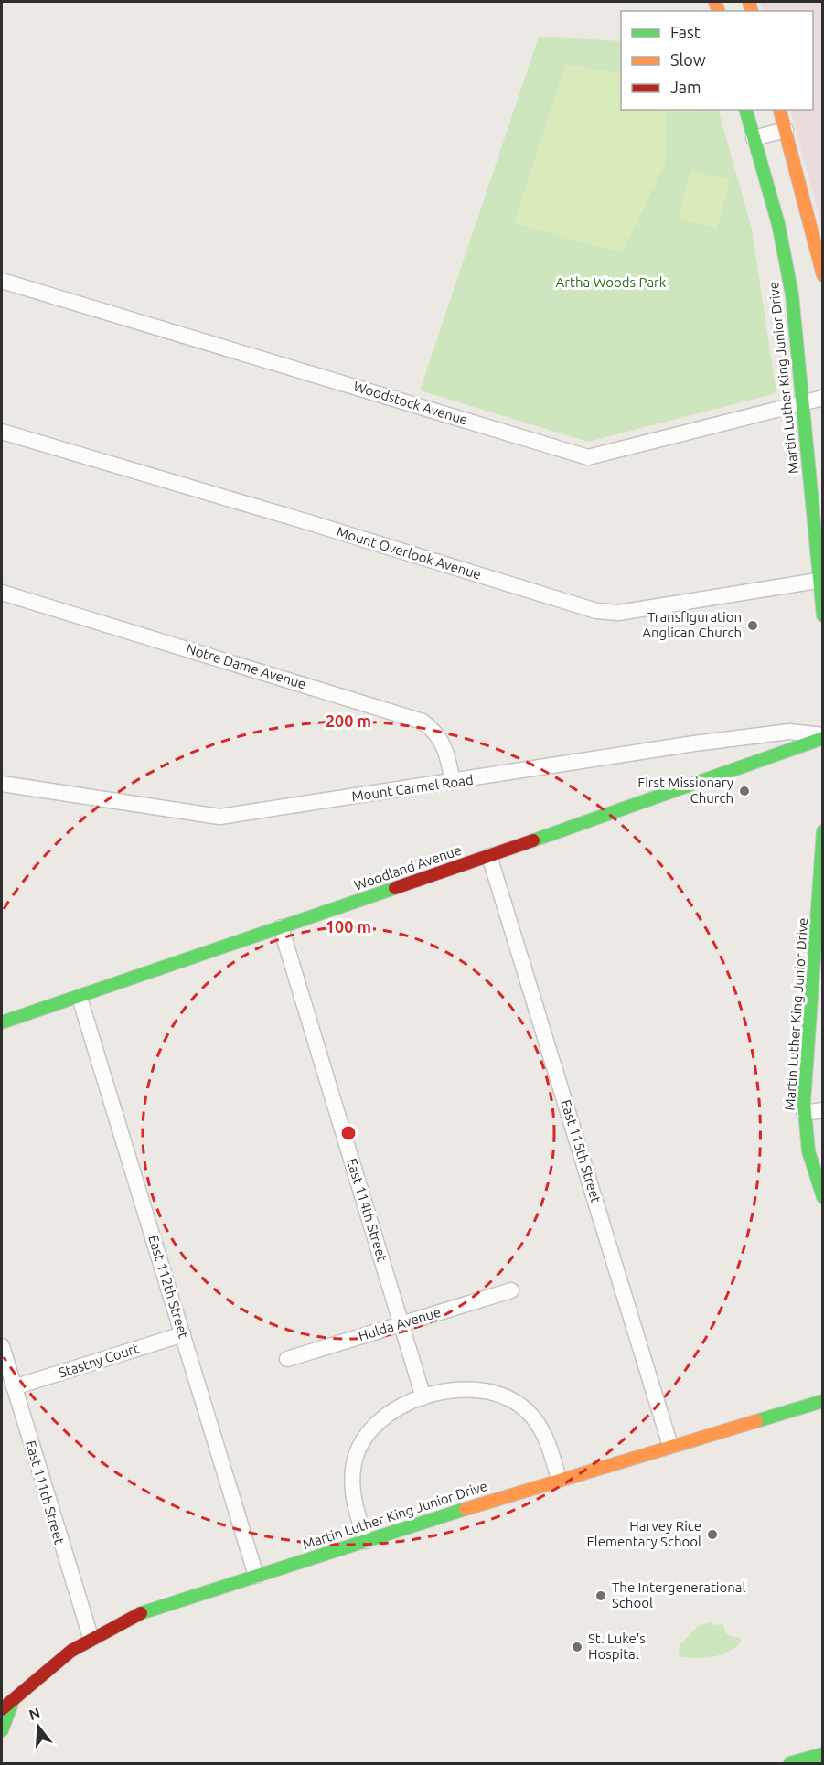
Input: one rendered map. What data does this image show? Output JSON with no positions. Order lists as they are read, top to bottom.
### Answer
{
  "streets": {
    "main road": ["Martin Luther King Junior Drive", "Woodland Avenue"],
    "street": [
      "Woodstock Avenue",
      "Mount Overlook Avenue",
      "Notre Dame Avenue",
      "Mount Carmel Road",
      "East 115th Street",
      "East 114th Street",
      "East 112th Street",
      "Hulda Avenue",
      "Stastny Court",
      "East 111th Street"
    ]
  },
  "crossings": [
    ["Martin Luther King Junior Drive", "Woodstock Avenue"],
    ["Martin Luther King Junior Drive", "Mount Overlook Avenue"],
    ["Martin Luther King Junior Drive", "East 115th Street"],
    ["Martin Luther King Junior Drive", "East 112th Street"],
    ["Martin Luther King Junior Drive", "East 111th Street"],
    ["Notre Dame Avenue", "Mount Carmel Road"],
    ["Mount Carmel Road", "Woodland Avenue"],
    ["Woodland Avenue", "East 115th Street"],
    ["Woodland Avenue", "East 114th Street"],
    ["Woodland Avenue", "East 112th Street"],
    ["East 114th Street", "Hulda Avenue"],
    ["East 112th Street", "Stastny Court"],
    ["Stastny Court", "East 111th Street"]
  ],
  "parks": ["Artha Woods Park"],
  "places": [
    "Transfiguration Anglican Church",
    "First Missionary Church",
    "Harvey Rice Elementary School",
    "The Intergenerational School",
    "St. Luke's Hospital"
  ],
  "legend": ["Fast", "Slow", "Jam"],
  "north": "top",
  "rings": ["200 m", "100 m"]
}
